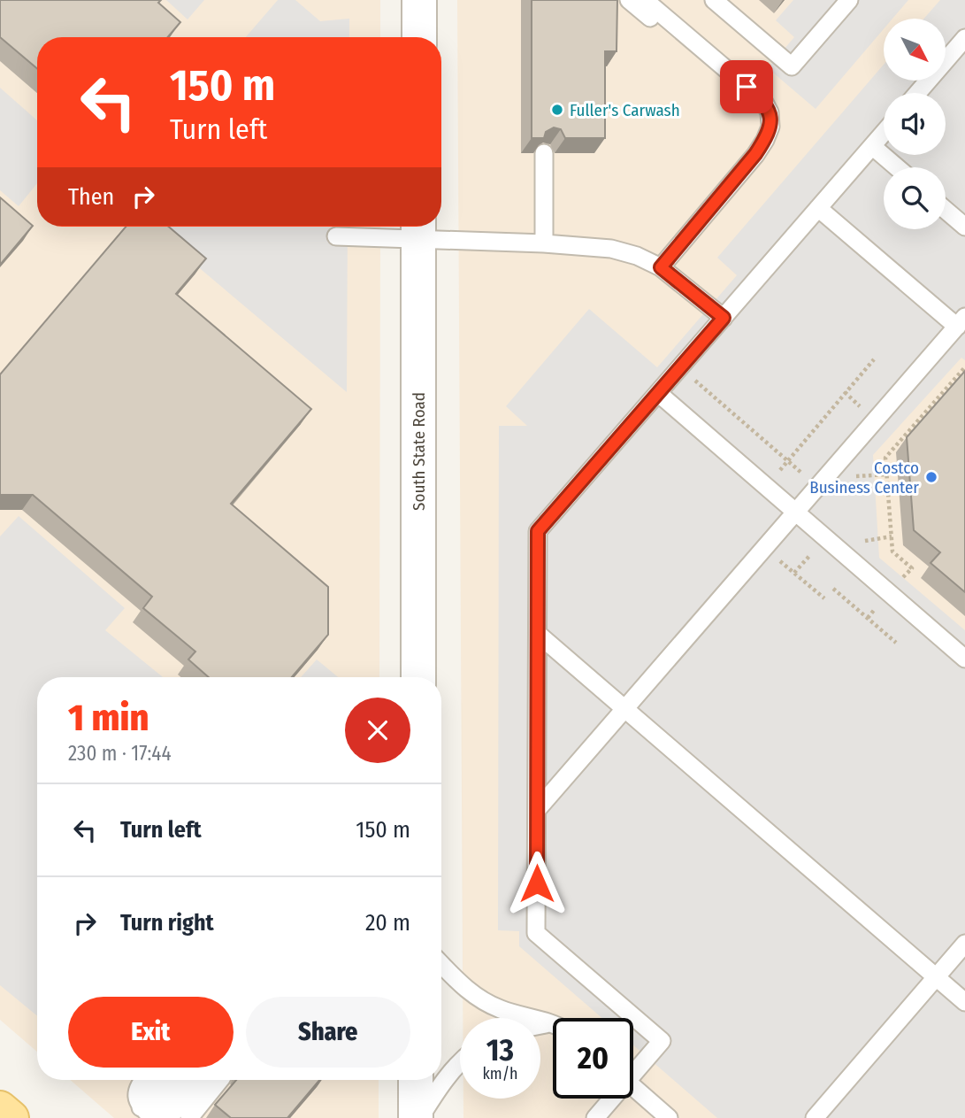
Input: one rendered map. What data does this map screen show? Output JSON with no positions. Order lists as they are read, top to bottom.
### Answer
{
  "streets": {
    "street": ["South State Road"]
  },
  "places": ["Fuller's Carwash", "Costco Business Center"],
  "north": "bottom right",
  "page": {
    "turn": ["150 m", "Turn left"],
    "then": "Then",
    "heading": ["1 min", "230 m · 17:44"],
    "list": [
      {
        "name": "Turn left",
        "value": "150 m"
      },
      {
        "name": "Turn right",
        "value": "20 m"
      }
    ],
    "buttons": ["Exit", "Share"],
    "speed": "13 km/h",
    "limit": "20"
  }
}
